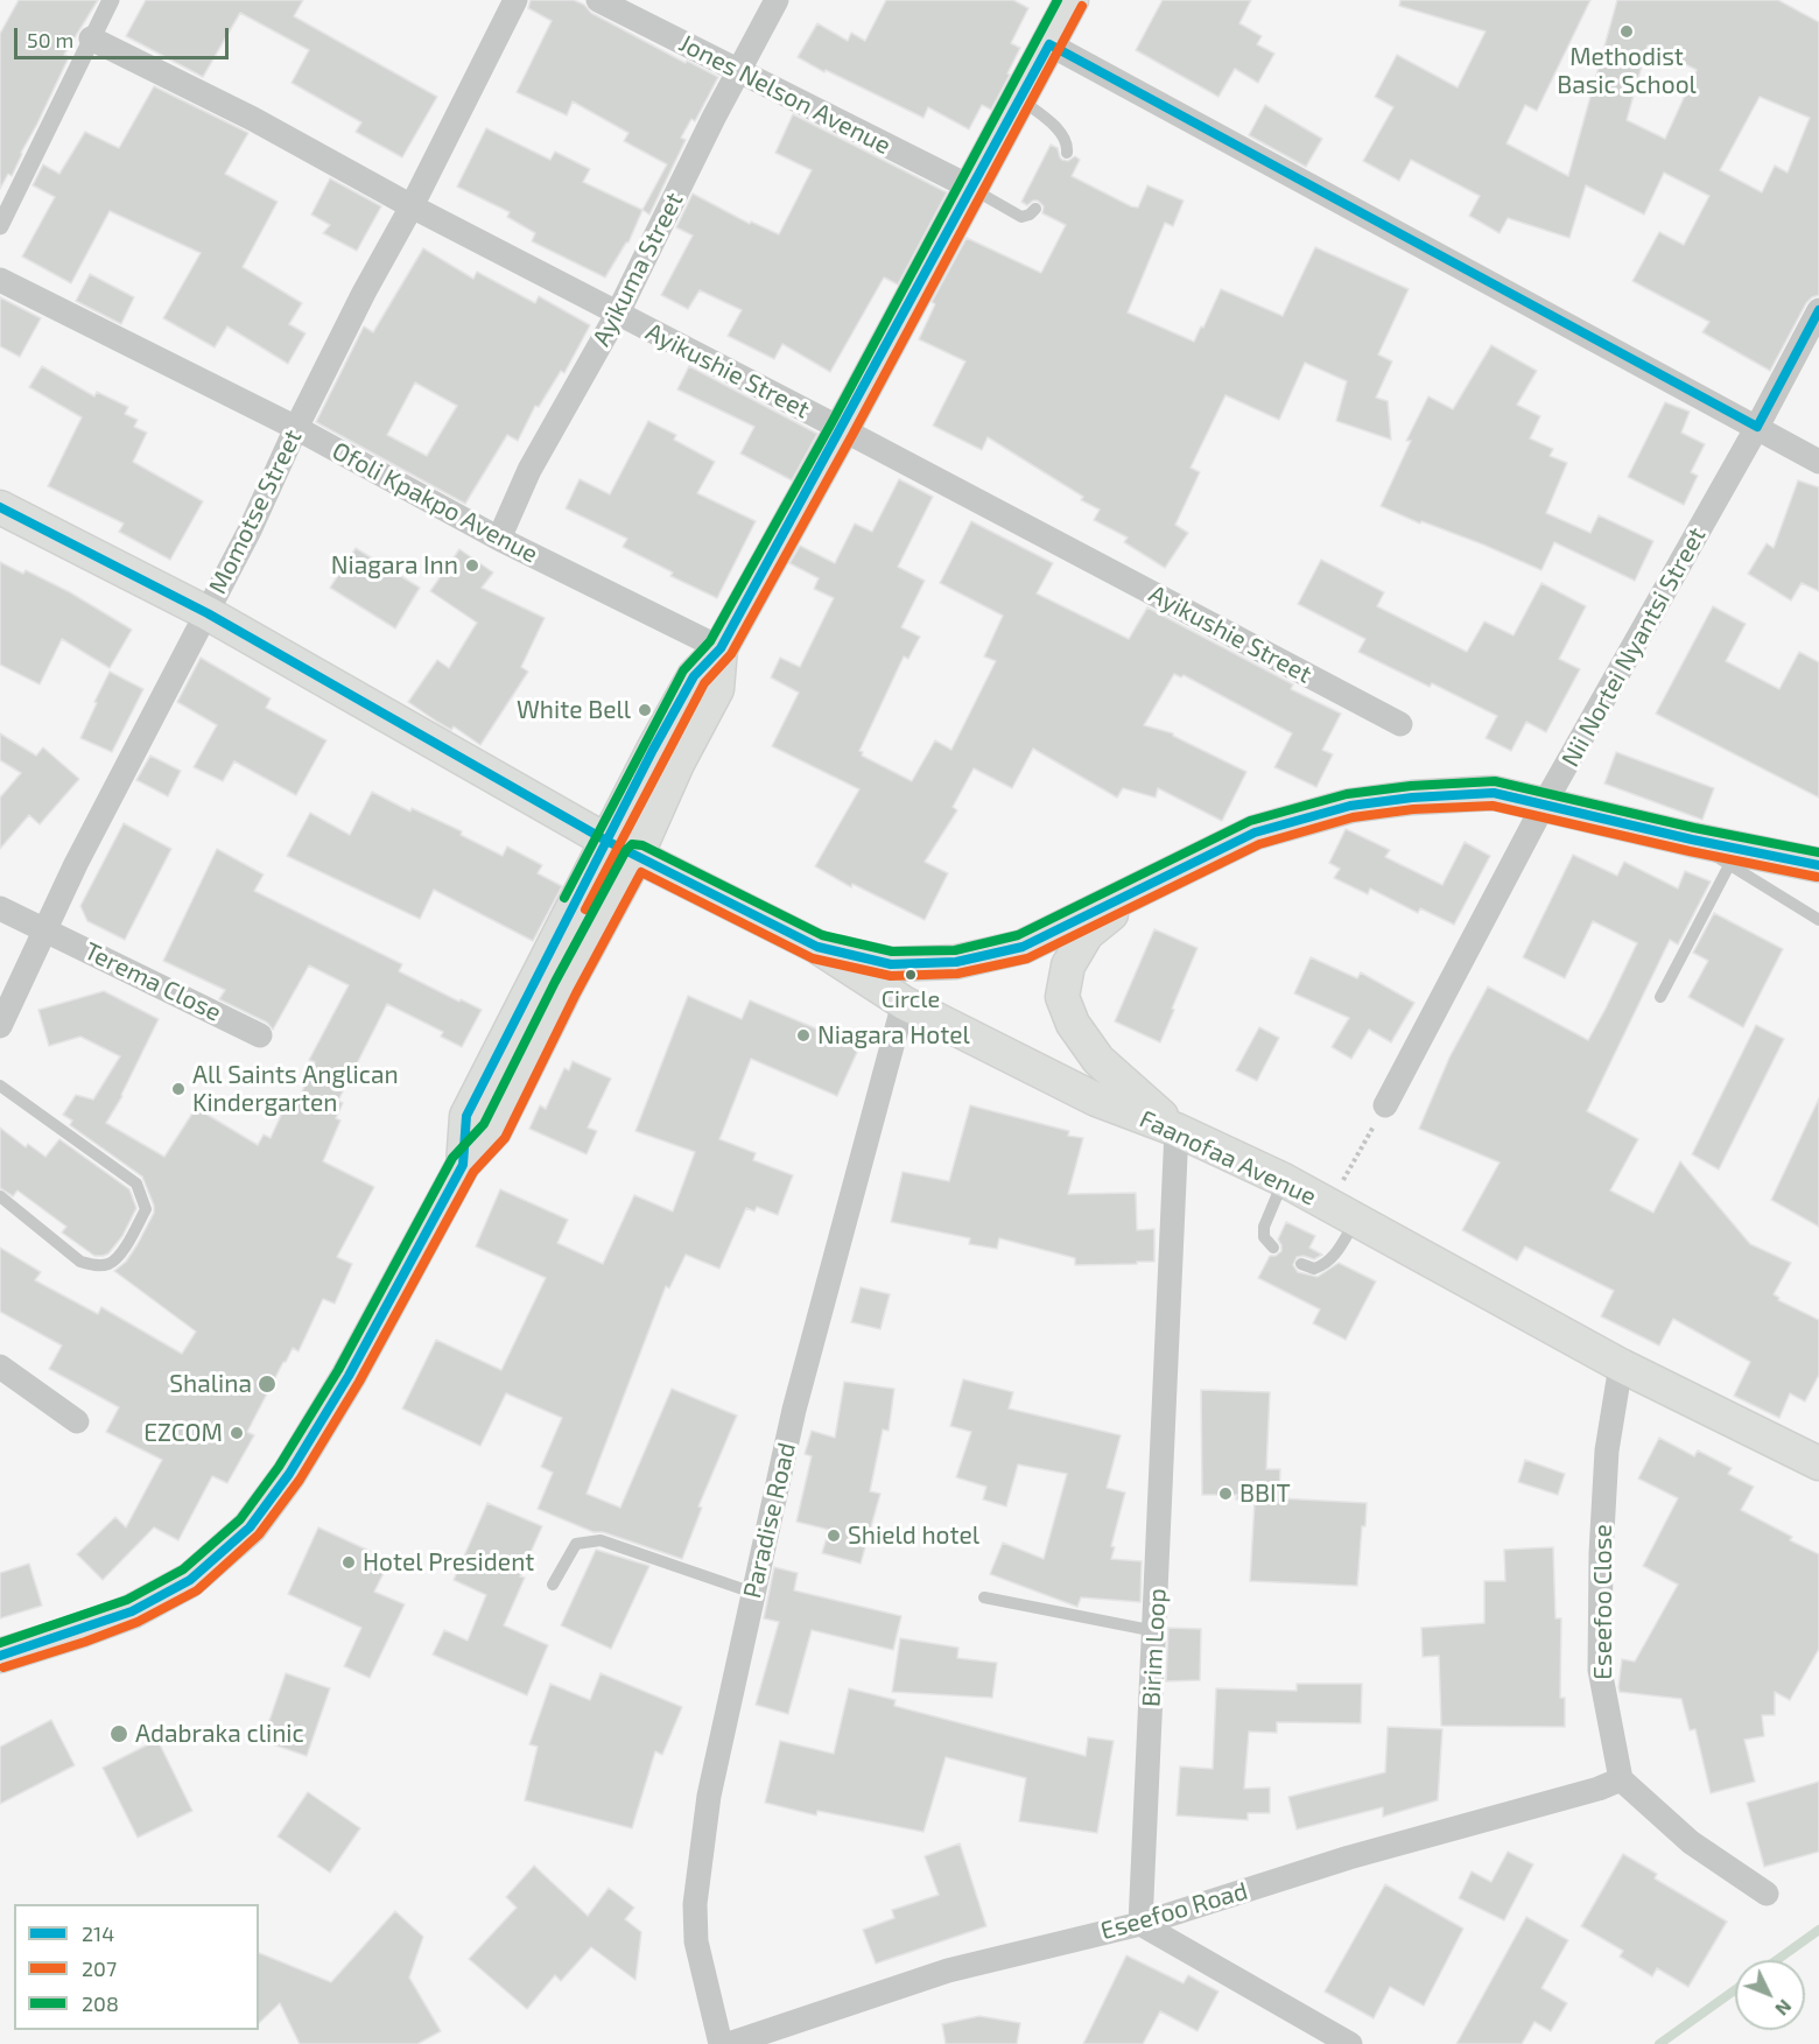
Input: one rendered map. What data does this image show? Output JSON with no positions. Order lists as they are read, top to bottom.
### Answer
{
  "streets": {
    "main road": ["Faanofaa Avenue"],
    "street": [
      "Jones Nelson Avenue",
      "Ayikuma Street",
      "Ayikushie Street",
      "Ofoli Kpakpo Avenue",
      "Momotse Street",
      "Nii Nortei Nyantsi Street",
      "Terema Close",
      "Paradise Road",
      "Eseefoo Close",
      "Birim Loop",
      "Eseefoo Road"
    ]
  },
  "crossings": [
    ["Jones Nelson Avenue", "Ayikuma Street"],
    ["Ayikuma Street", "Ayikushie Street"],
    ["Ayikuma Street", "Ofoli Kpakpo Avenue"],
    ["Ayikushie Street", "Momotse Street"],
    ["Ofoli Kpakpo Avenue", "Momotse Street"],
    ["Momotse Street", "Terema Close"],
    ["Momotse Street", "Faanofaa Avenue"],
    ["Faanofaa Avenue", "Paradise Road"],
    ["Faanofaa Avenue", "Eseefoo Close"],
    ["Faanofaa Avenue", "Birim Loop"],
    ["Eseefoo Close", "Eseefoo Road"],
    ["Birim Loop", "Eseefoo Road"]
  ],
  "places": [
    "Methodist Basic School",
    "Niagara Inn",
    "White Bell",
    "Circle",
    "Niagara Hotel",
    "All Saints Anglican Kindergarten",
    "Shalina",
    "EZCOM",
    "BBIT",
    "Shield hotel",
    "Hotel President",
    "Adabraka clinic"
  ],
  "lines": ["transit line 208", "transit line 207", "transit line 214"],
  "legend": ["214", "207", "208"],
  "scale_bar": "50 m",
  "north": "bottom right"
}
